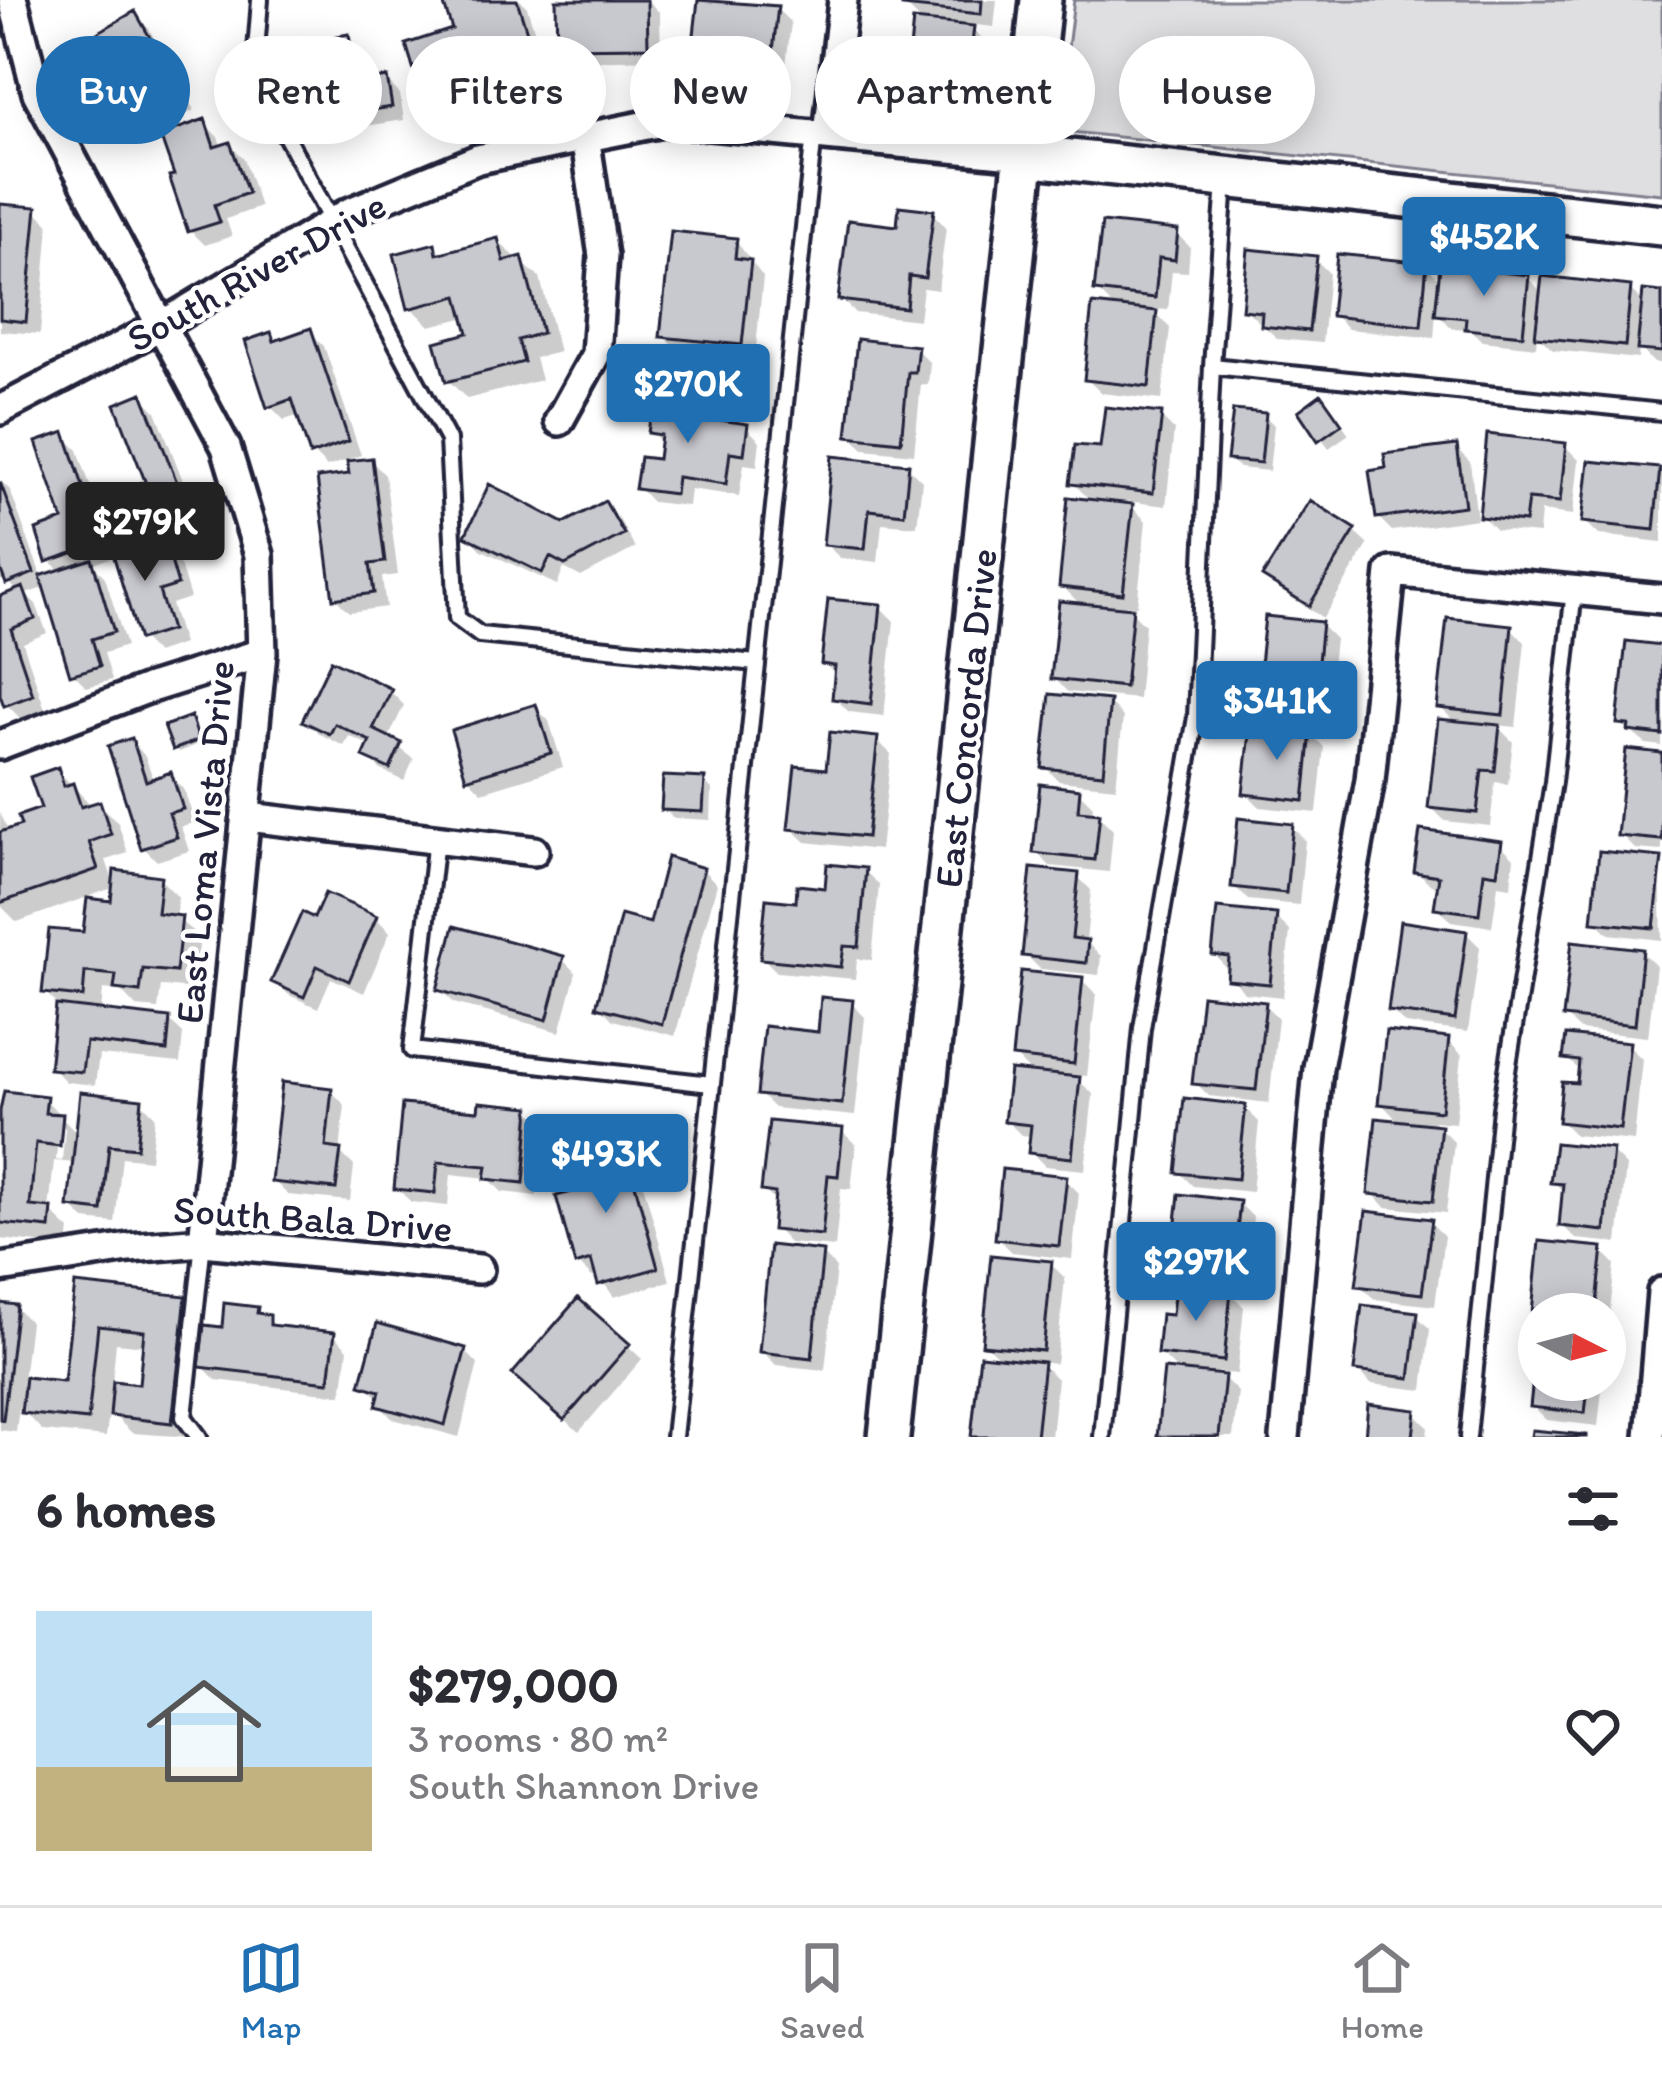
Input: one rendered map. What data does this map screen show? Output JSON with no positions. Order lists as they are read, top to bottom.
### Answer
{
  "streets": {
    "street": [
      "South River Drive",
      "East Concorda Drive",
      "East Loma Vista Drive",
      "South Bala Drive"
    ]
  },
  "crossings": [
    ["South River Drive", "East Concorda Drive"],
    ["South River Drive", "East Loma Vista Drive"],
    ["East Loma Vista Drive", "South Bala Drive"]
  ],
  "north": "right",
  "page": {
    "chip": [
      "Buy",
      "Rent",
      "Filters",
      "New",
      "Apartment",
      "House"
    ],
    "price": [
      "$452K",
      "$270K",
      "$279K",
      "$341K",
      "$493K",
      "$297K"
    ],
    "heading": "6 homes",
    "list": [
      {
        "name": "$279,000",
        "note": "3 rooms · 80 m² · South Shannon Drive"
      }
    ],
    "tabs": ["Map", "Saved", "Home"]
  }
}
